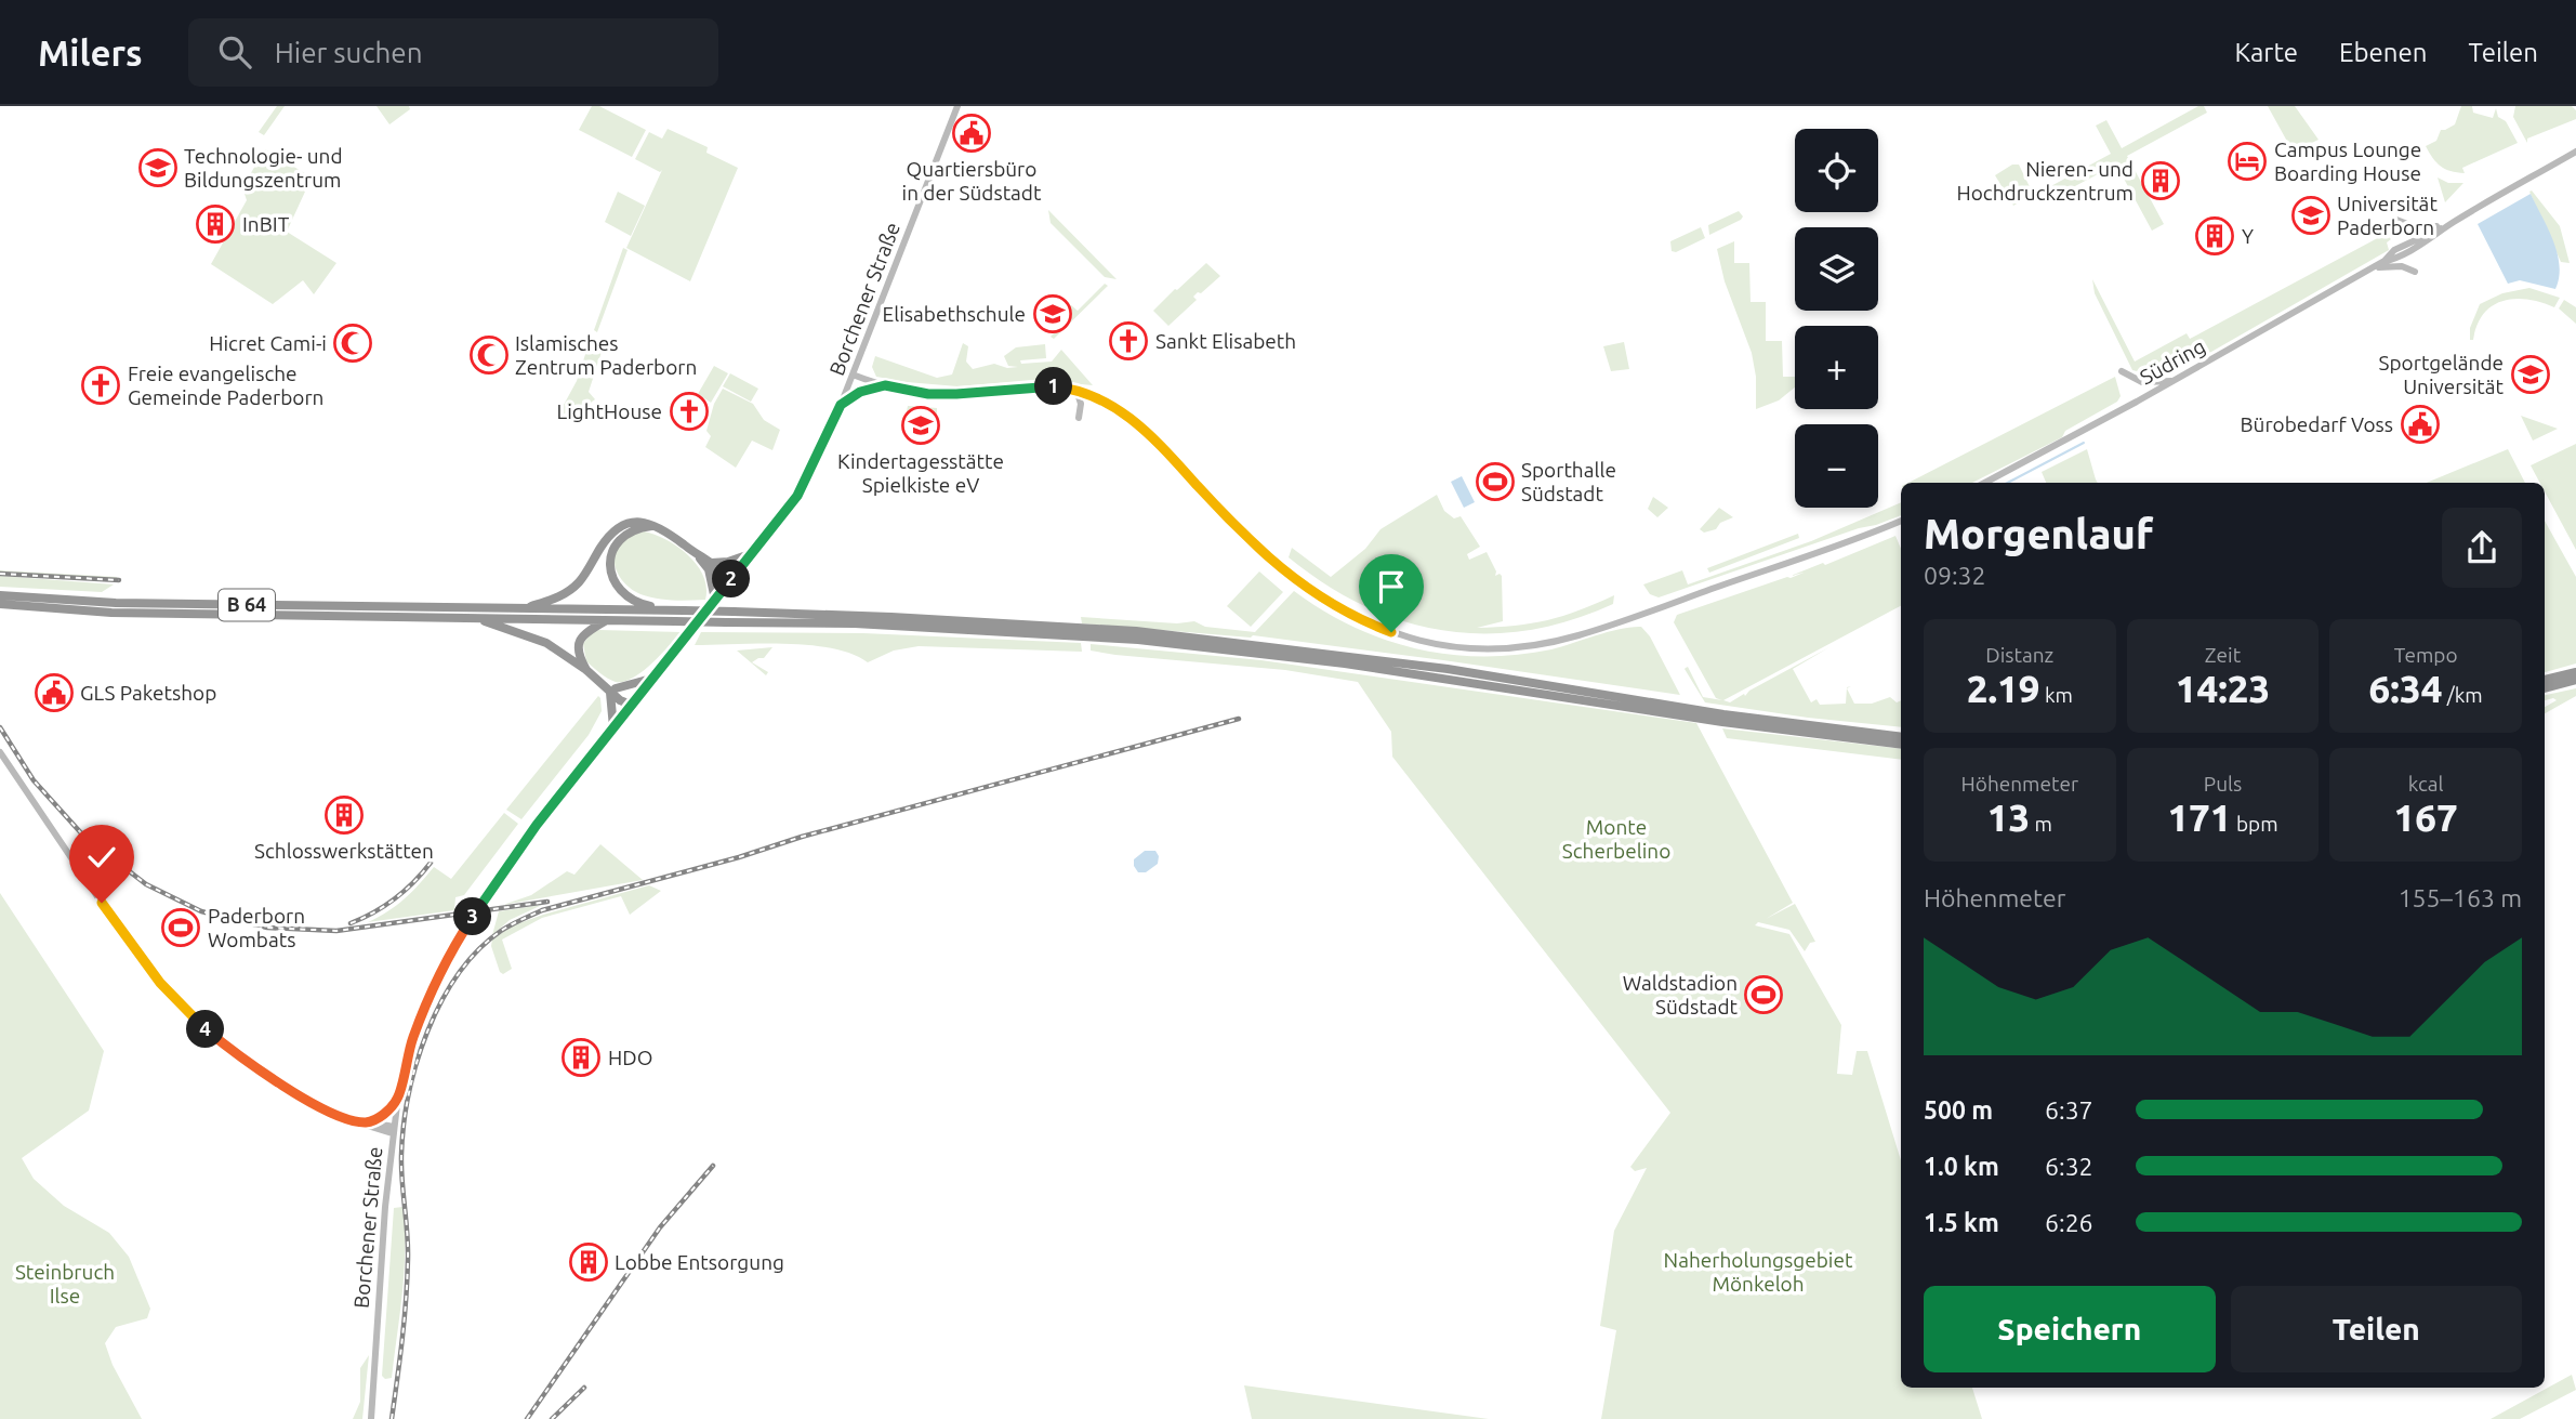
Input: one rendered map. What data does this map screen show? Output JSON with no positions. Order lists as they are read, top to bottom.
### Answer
{
  "streets": {
    "highway": ["B 64"],
    "main road": ["Borchener Straße", "Südring"]
  },
  "parks": ["Monte Scherbelino", "Naherholungsgebiet Mönkeloh", "Steinbruch Ilse"],
  "places": {
    "public building": ["Quartiersbüro in der Südstadt", "Bürobedarf Voss", "GLS Paketshop"],
    "hotel": ["Campus Lounge Boarding House"],
    "school or university": [
      "Technologie- und Bildungszentrum",
      "Universität Paderborn",
      "Elisabethschule",
      "Sportgelände Universität",
      "Kindertagesstätte Spielkiste eV"
    ],
    "building": [
      "Nieren- und Hochdruckzentrum",
      "InBIT",
      "Y",
      "Schlosswerkstätten",
      "HDO",
      "Lobbe Entsorgung"
    ],
    "church": ["Sankt Elisabeth", "Freie evangelische Gemeinde Paderborn", "LightHouse"],
    "mosque": ["Hicret Cami-i", "Islamisches Zentrum Paderborn"],
    "sports": ["Sporthalle Südstadt", "Paderborn Wombats", "Waldstadion Südstadt"]
  },
  "page": {
    "header": "Milers",
    "search": "Hier suchen",
    "nav": ["Karte", "Ebenen", "Teilen"],
    "map_buttons": ["+", "−"],
    "pins": [
      "1",
      "2",
      "3",
      "4"
    ],
    "heading": ["Morgenlauf", "09:32"],
    "stats": [
      ["Distanz", "2.19 km"],
      ["Zeit", "14:23"],
      ["Tempo", "6:34 /km"],
      ["Höhenmeter", "13 m"],
      ["Puls", "171 bpm"],
      ["kcal", "167"]
    ],
    "chart": ["Höhenmeter", "155–163 m"],
    "list": [
      {
        "name": "500 m",
        "note": "6:37"
      },
      {
        "name": "1.0 km",
        "note": "6:32"
      },
      {
        "name": "1.5 km",
        "note": "6:26"
      }
    ],
    "buttons": ["Speichern", "Teilen"]
  }
}
